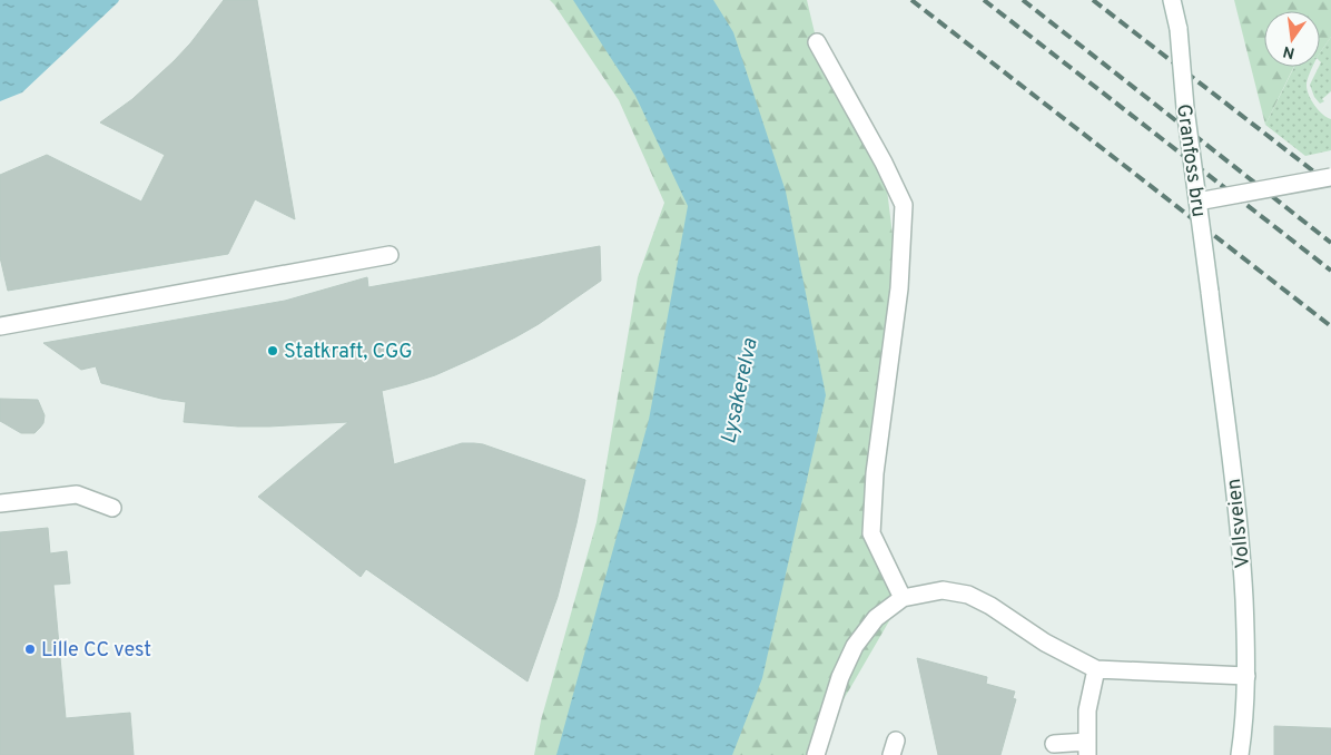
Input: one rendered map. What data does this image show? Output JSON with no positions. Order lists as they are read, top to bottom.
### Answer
{
  "streets": {
    "main road": ["Granfoss bru", "Vollsveien"]
  },
  "crossings": [
    ["Granfoss bru", "Vollsveien"]
  ],
  "water": ["Lysakerelva"],
  "places": ["Statkraft, CGG", "Lille CC vest"],
  "north": "bottom"
}
